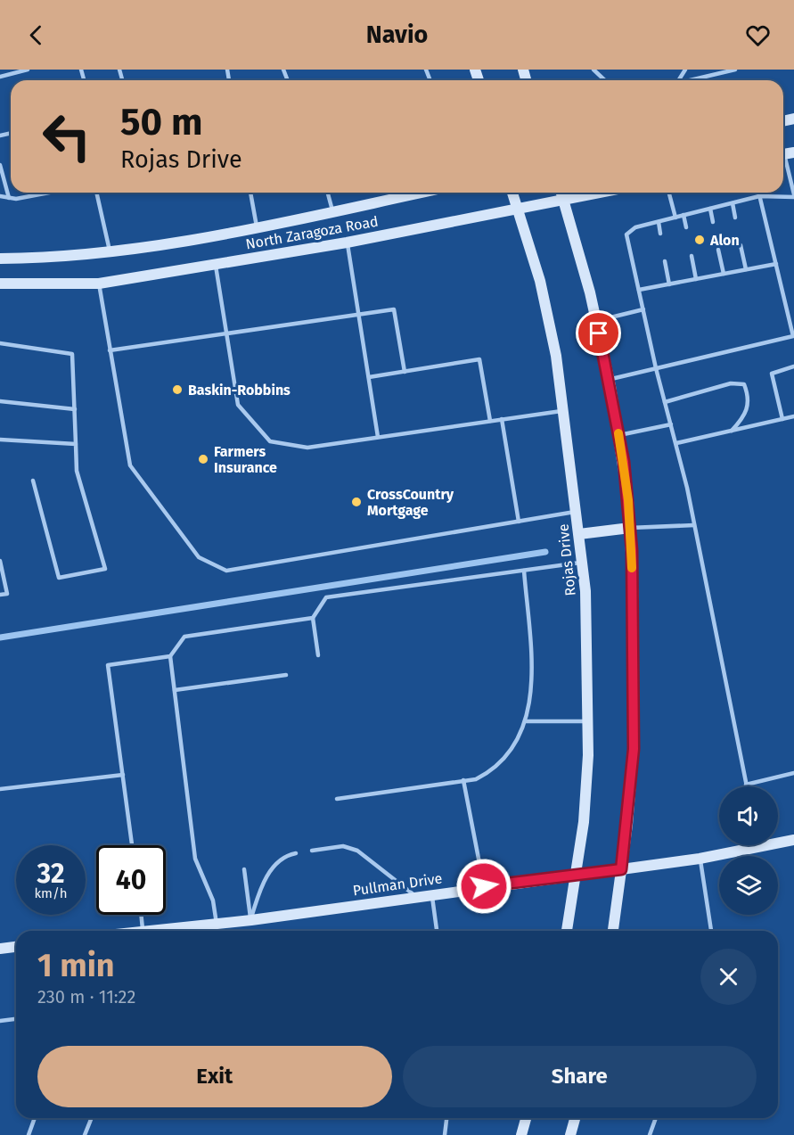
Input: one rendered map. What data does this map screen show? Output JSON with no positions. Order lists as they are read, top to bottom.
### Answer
{
  "streets": {
    "main road": ["North Zaragoza Road", "Rojas Drive", "Pullman Drive"]
  },
  "crossings": [
    ["North Zaragoza Road", "Rojas Drive"],
    ["Rojas Drive", "Pullman Drive"]
  ],
  "places": [
    "Alon",
    "Baskin-Robbins",
    "Farmers Insurance",
    "CrossCountry Mortgage"
  ],
  "page": {
    "header": "Navio",
    "turn": ["50 m", "Rojas Drive"],
    "speed": "32 km/h",
    "limit": "40",
    "heading": ["1 min", "230 m · 11:22"],
    "buttons": ["Exit", "Share"]
  }
}
